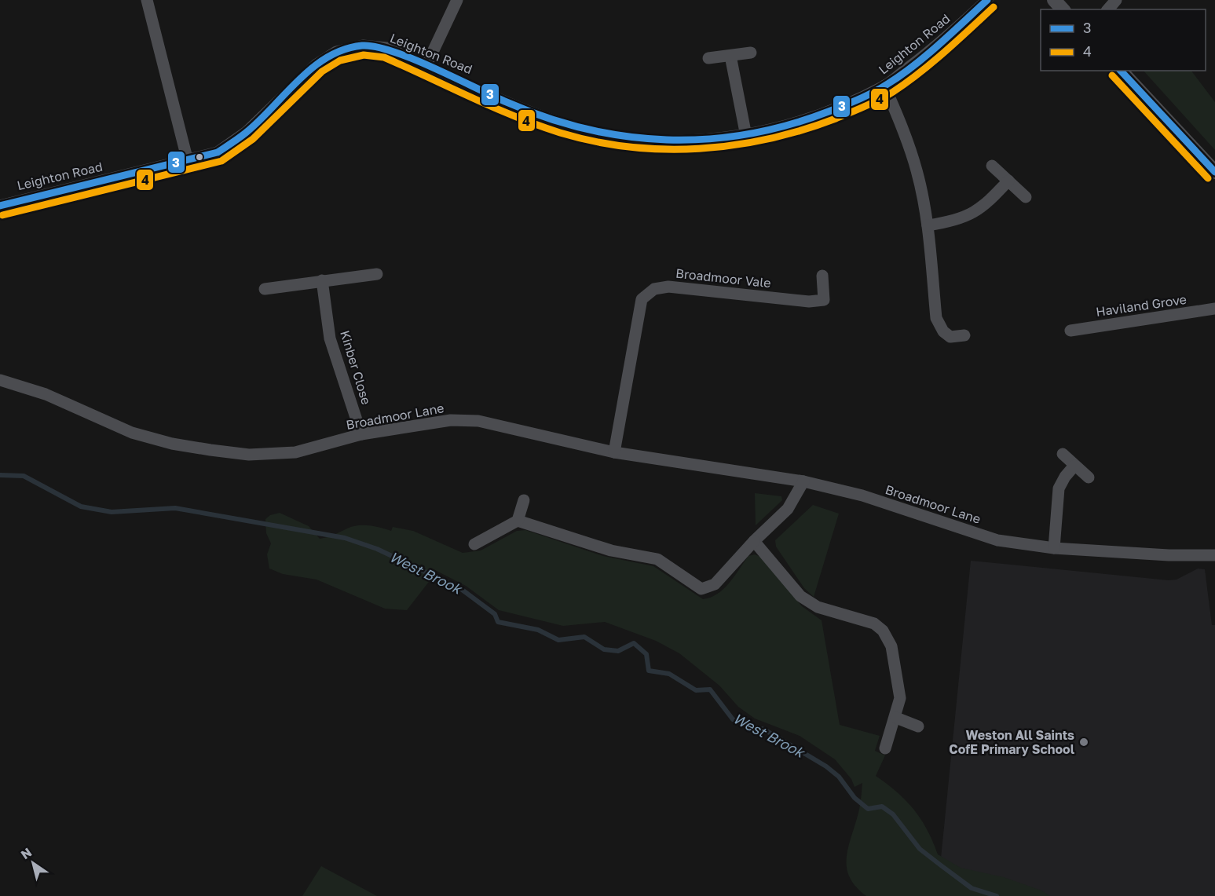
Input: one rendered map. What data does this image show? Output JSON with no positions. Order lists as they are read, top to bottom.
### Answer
{
  "streets": {
    "street": [
      "Leighton Road",
      "Broadmoor Vale",
      "Haviland Grove",
      "Kinber Close",
      "Broadmoor Lane"
    ]
  },
  "crossings": [
    ["Broadmoor Vale", "Broadmoor Lane"],
    ["Kinber Close", "Broadmoor Lane"]
  ],
  "water": ["West Brook"],
  "places": ["Weston All Saints CofE Primary School"],
  "lines": ["transit line 3", "transit line 4"],
  "legend": ["3", "4"],
  "north": "top left"
}
